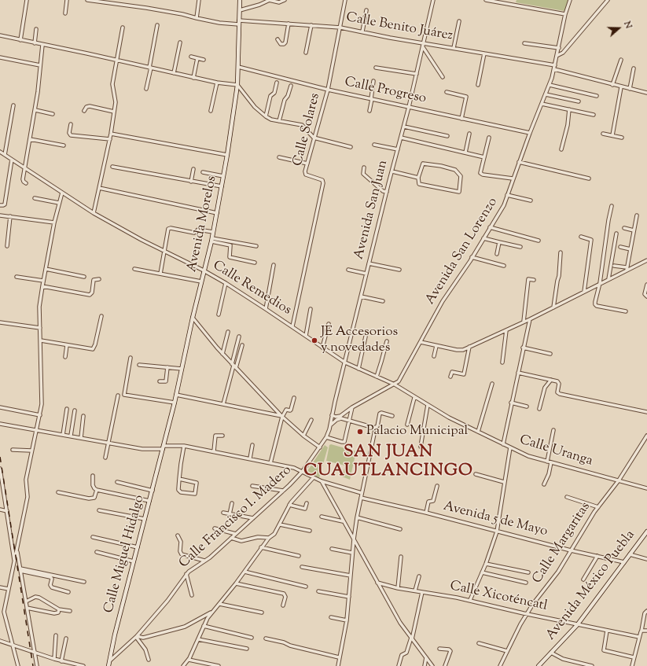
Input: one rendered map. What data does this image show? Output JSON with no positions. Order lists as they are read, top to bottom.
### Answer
{
  "streets": {
    "street": [
      "Calle Benito Juárez",
      "Calle Progreso",
      "Calle Solares",
      "Avenida San Juan",
      "Avenida Morelos",
      "Avenida San Lorenzo",
      "Calle Remedios",
      "Calle Uranga",
      "Calle Francisco I. Madero",
      "Avenida 5 de Mayo",
      "Calle Margaritas",
      "Calle Miguel Hidalgo",
      "Avenida México Puebla",
      "Calle Xicoténcatl"
    ]
  },
  "crossings": [
    ["Calle Benito Juárez", "Calle Solares"],
    ["Calle Benito Juárez", "Avenida San Juan"],
    ["Calle Benito Juárez", "Avenida Morelos"],
    ["Calle Benito Juárez", "Avenida San Lorenzo"],
    ["Calle Progreso", "Calle Solares"],
    ["Calle Progreso", "Avenida San Juan"],
    ["Calle Progreso", "Avenida Morelos"],
    ["Calle Progreso", "Avenida San Lorenzo"],
    ["Calle Solares", "Calle Remedios"],
    ["Avenida San Juan", "Avenida San Lorenzo"],
    ["Avenida San Juan", "Calle Remedios"],
    ["Avenida San Juan", "Calle Uranga"],
    ["Avenida San Juan", "Calle Francisco I. Madero"],
    ["Avenida Morelos", "Calle Remedios"],
    ["Avenida Morelos", "Calle Miguel Hidalgo"],
    ["Avenida San Lorenzo", "Calle Uranga"],
    ["Calle Remedios", "Calle Uranga"],
    ["Calle Uranga", "Calle Margaritas"],
    ["Calle Francisco I. Madero", "Calle Miguel Hidalgo"],
    ["Avenida 5 de Mayo", "Calle Margaritas"],
    ["Avenida 5 de Mayo", "Avenida México Puebla"],
    ["Calle Margaritas", "Calle Xicoténcatl"],
    ["Avenida México Puebla", "Calle Xicoténcatl"]
  ],
  "districts": ["SAN JUAN CUAUTLANCINGO"],
  "places": ["JE Accesorios y novedades", "Palacio Municipal"],
  "north": "right"
}
